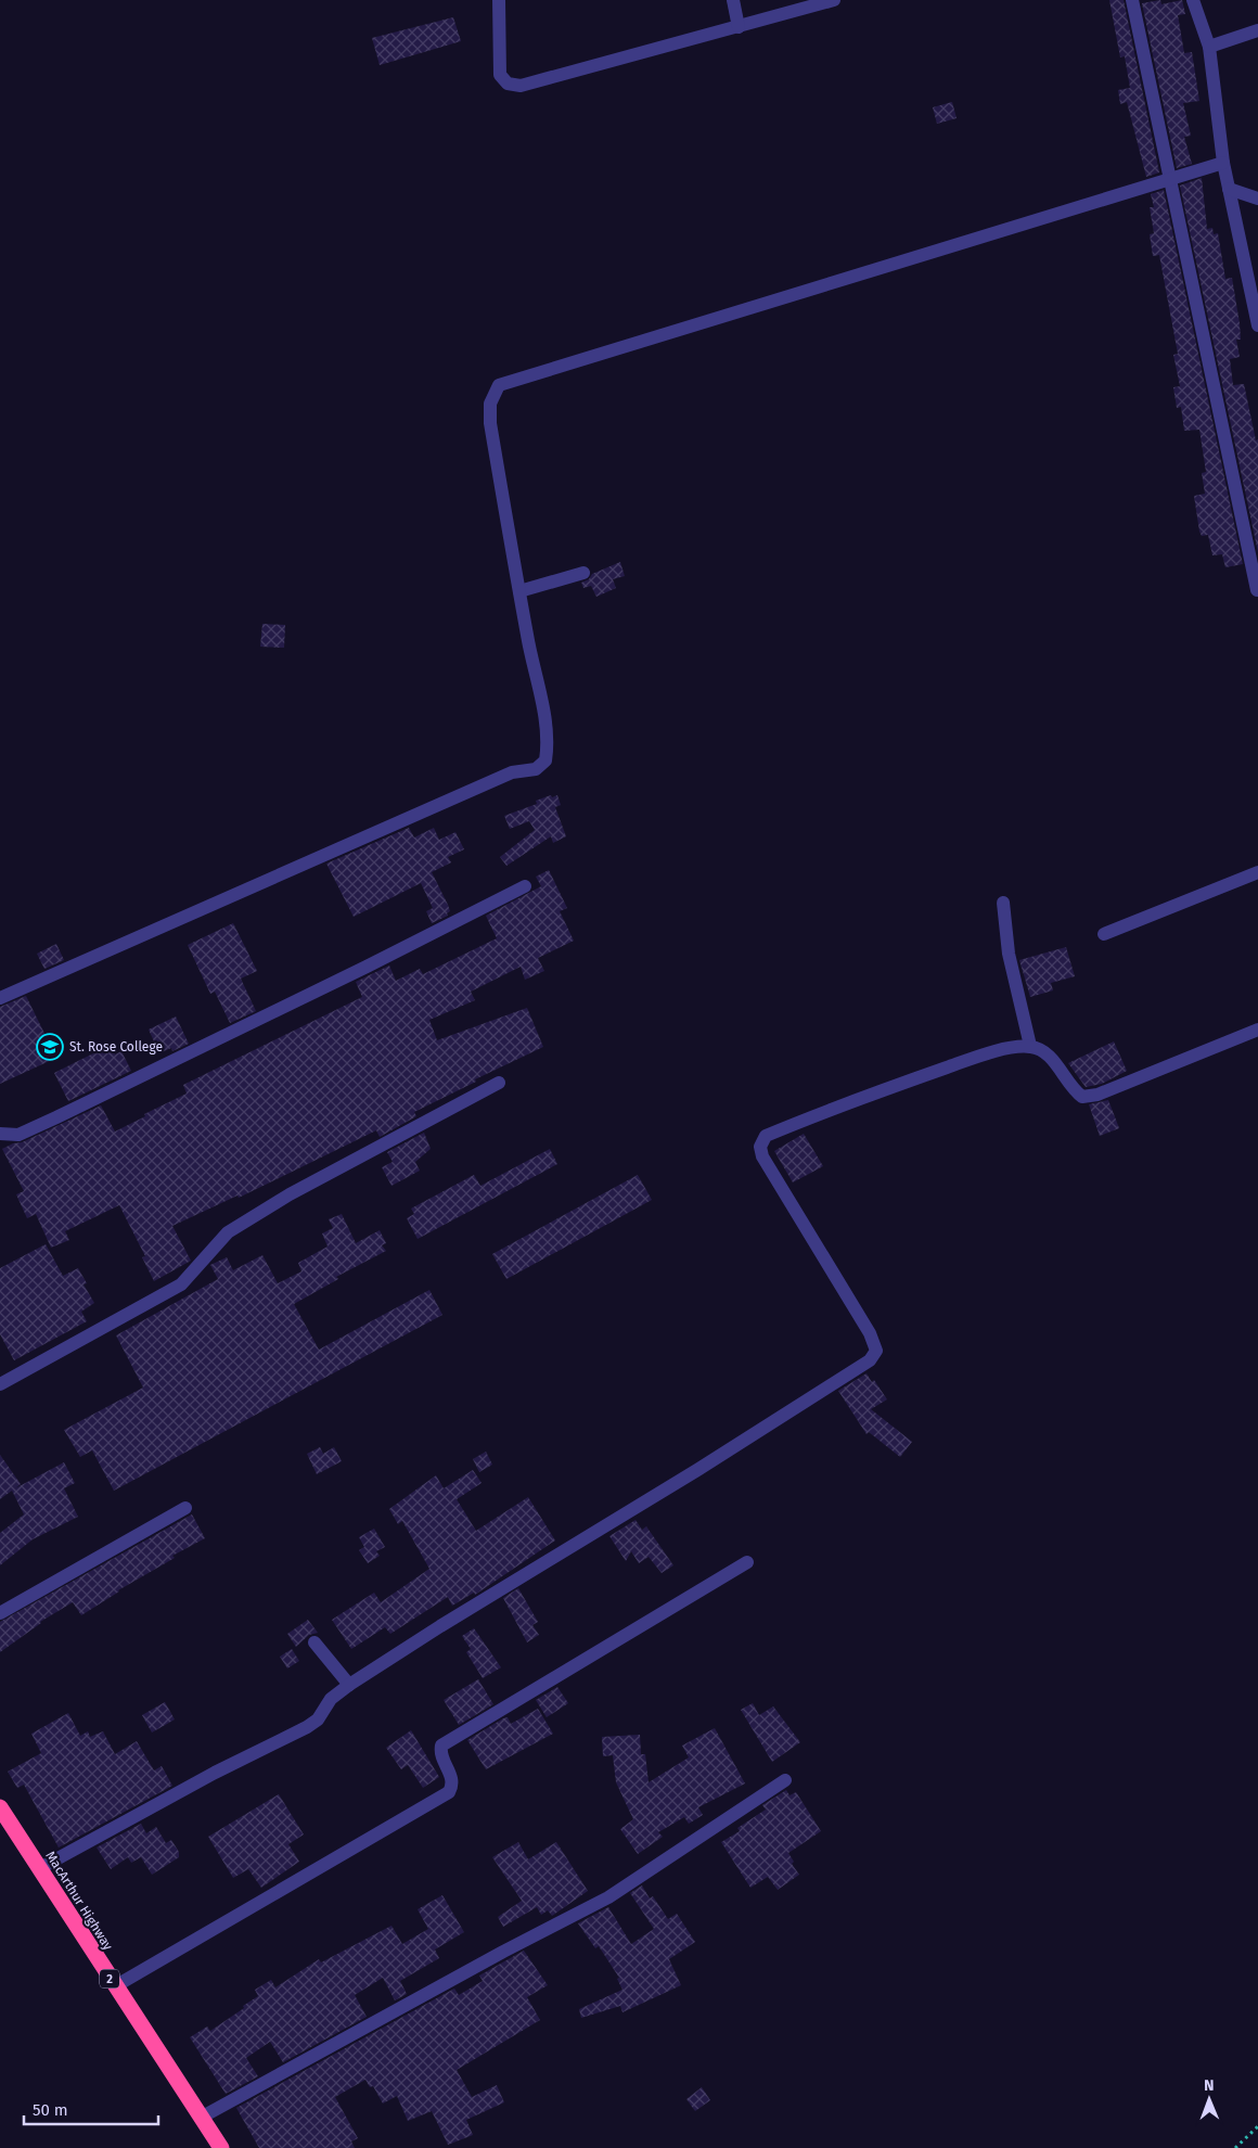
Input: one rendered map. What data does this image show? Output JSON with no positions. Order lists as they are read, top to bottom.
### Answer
{
  "streets": {
    "highway": ["MacArthur Highway", "2"]
  },
  "places": {
    "school or university": ["St. Rose College"]
  },
  "scale_bar": "50 m",
  "north": "top"
}
